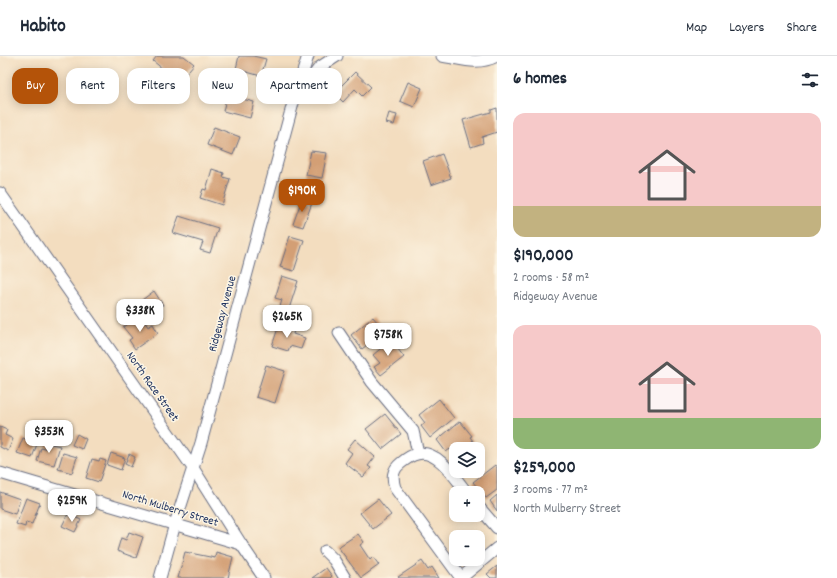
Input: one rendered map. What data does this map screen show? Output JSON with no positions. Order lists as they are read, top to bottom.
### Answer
{
  "streets": {
    "street": ["Ridgeway Avenue", "North Race Street", "North Mulberry Street"]
  },
  "crossings": [
    ["Ridgeway Avenue", "North Race Street"],
    ["Ridgeway Avenue", "North Mulberry Street"],
    ["North Race Street", "North Mulberry Street"]
  ],
  "page": {
    "header": "Habito",
    "nav": ["Map", "Layers", "Share"],
    "heading": "6 homes",
    "chip": [
      "Buy",
      "Rent",
      "Filters",
      "New",
      "Apartment"
    ],
    "list": [
      {
        "name": "$190,000",
        "note": "2 rooms · 58 m² · Ridgeway Avenue"
      },
      {
        "name": "$259,000",
        "note": "3 rooms · 77 m² · North Mulberry Street"
      }
    ],
    "price": [
      "$190K",
      "$338K",
      "$265K",
      "$758K",
      "$353K",
      "$259K"
    ],
    "map_buttons": ["+", "−"]
  }
}
